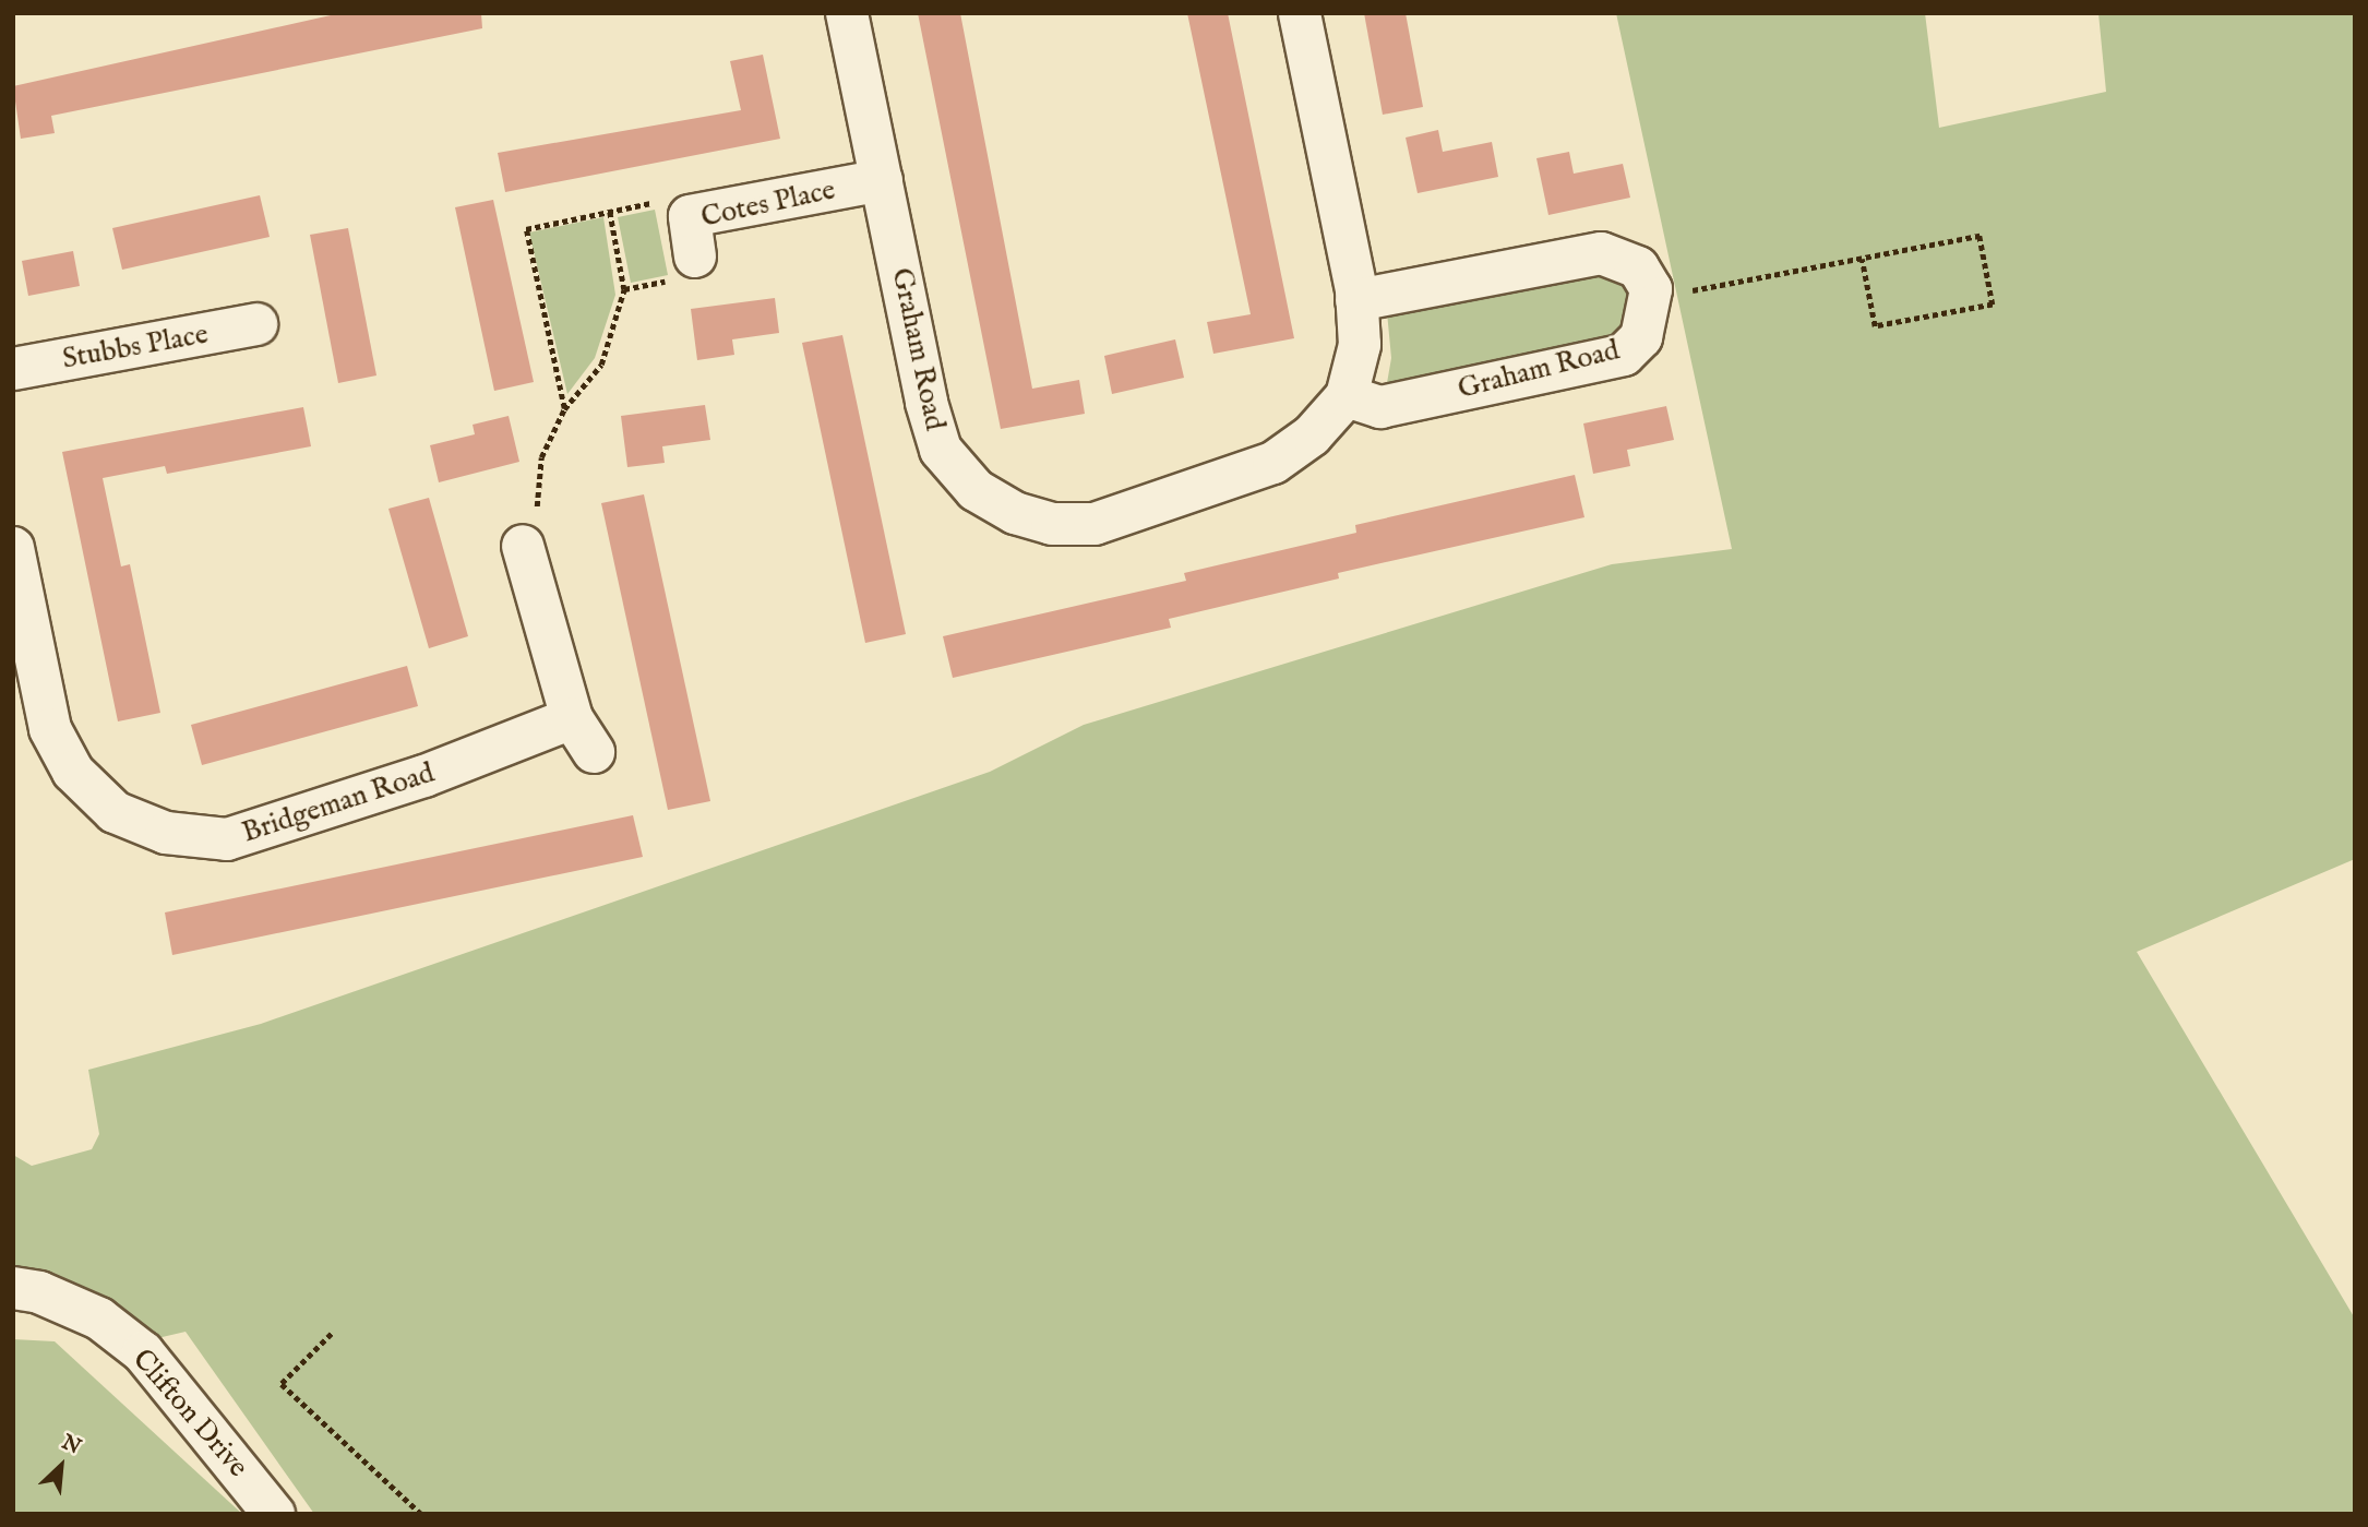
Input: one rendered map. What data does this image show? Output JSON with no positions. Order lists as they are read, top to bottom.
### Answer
{
  "streets": {
    "street": [
      "Cotes Place",
      "Stubbs Place",
      "Graham Road",
      "Bridgeman Road",
      "Clifton Drive"
    ]
  },
  "crossings": [
    ["Cotes Place", "Graham Road"]
  ],
  "north": "top right"
}
